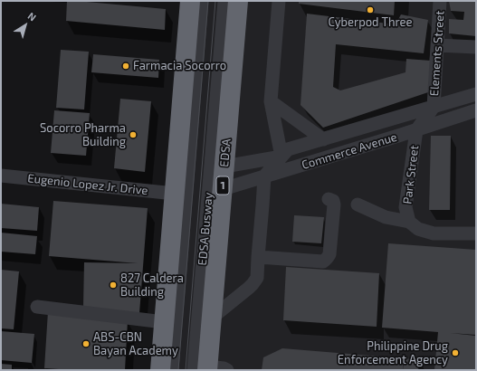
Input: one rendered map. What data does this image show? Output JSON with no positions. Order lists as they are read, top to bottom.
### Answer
{
  "streets": {
    "highway": ["EDSA", "1"],
    "street": [
      "Elements Street",
      "Commerce Avenue",
      "Park Street",
      "Eugenio Lopez Jr. Drive",
      "EDSA Busway"
    ]
  },
  "crossings": [
    ["Elements Street", "Commerce Avenue"],
    ["Elements Street", "Park Street"],
    ["Commerce Avenue", "EDSA"],
    ["Commerce Avenue", "Park Street"],
    ["EDSA", "EDSA Busway"]
  ],
  "places": [
    "Cyberpod Three",
    "Farmacia Socorro",
    "Socorro Pharma Building",
    "827 Caldera Building",
    "ABS-CBN Bayan Academy",
    "Philippine Drug Enforcement Agency"
  ],
  "north": "top right"
}
